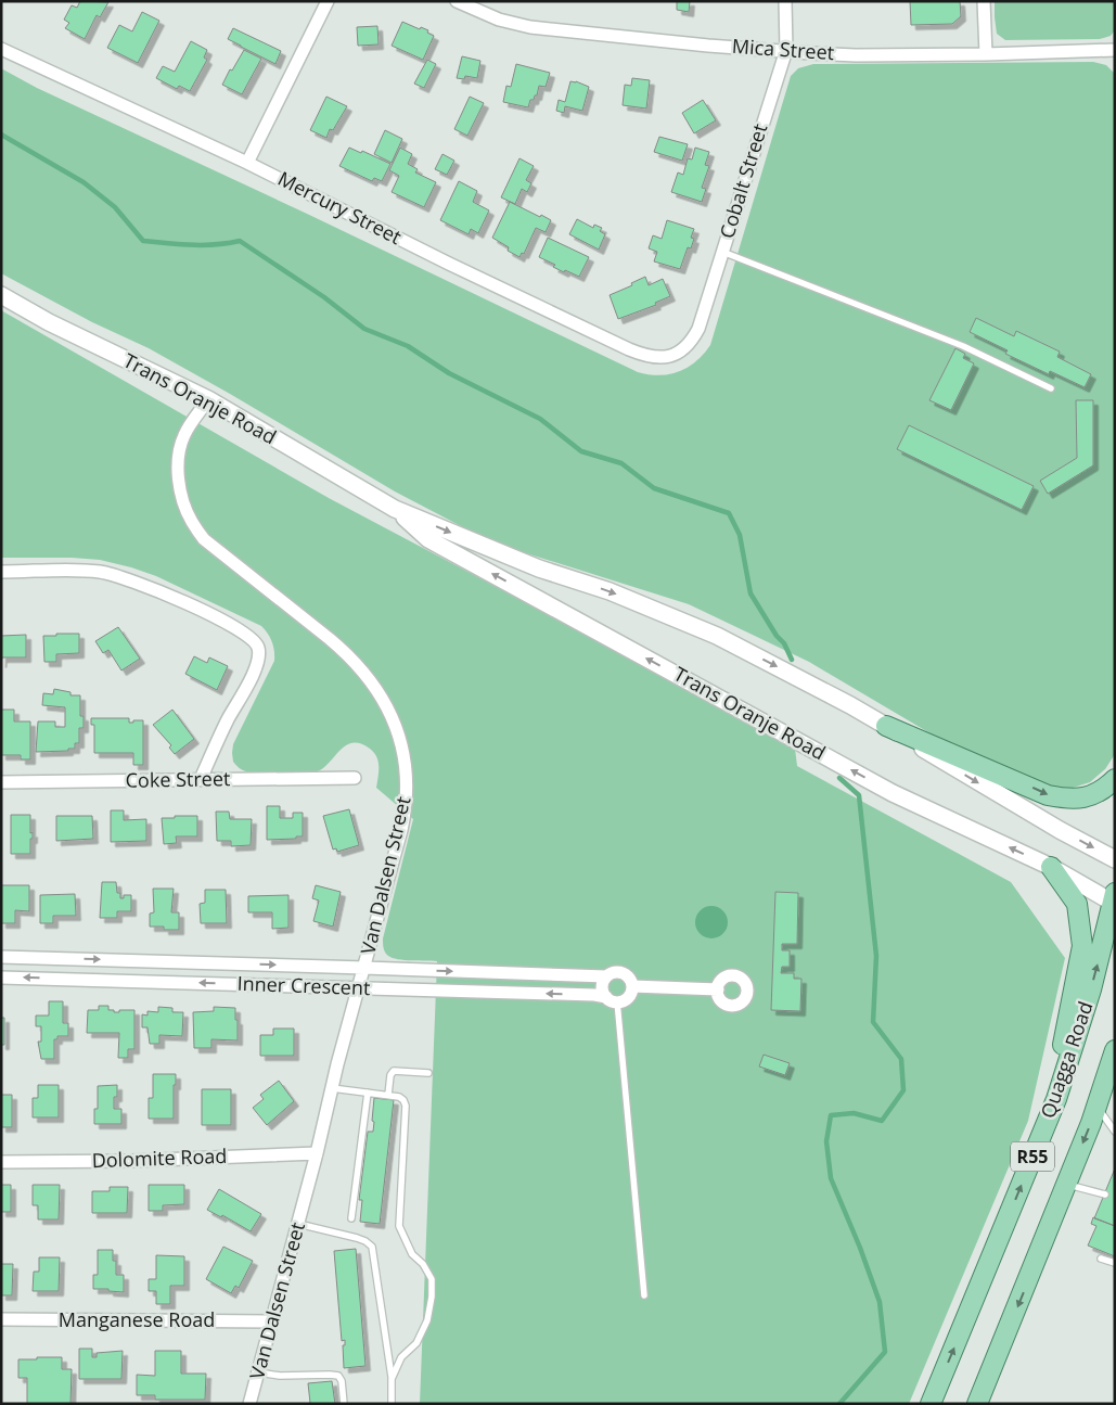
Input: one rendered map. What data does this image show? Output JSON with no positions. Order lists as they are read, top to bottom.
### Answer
{
  "streets": {
    "main road": ["Trans Oranje Road", "Quagga Road", "R55"],
    "street": [
      "Mica Street",
      "Cobalt Street",
      "Mercury Street",
      "Coke Street",
      "Van Dalsen Street",
      "Inner Crescent",
      "Dolomite Road",
      "Manganese Road"
    ]
  },
  "crossings": [
    ["Mica Street", "Cobalt Street"],
    ["Cobalt Street", "Mercury Street"],
    ["Trans Oranje Road", "Van Dalsen Street"],
    ["Trans Oranje Road", "Quagga Road"],
    ["Van Dalsen Street", "Inner Crescent"],
    ["Van Dalsen Street", "Dolomite Road"],
    ["Van Dalsen Street", "Manganese Road"]
  ]
}
